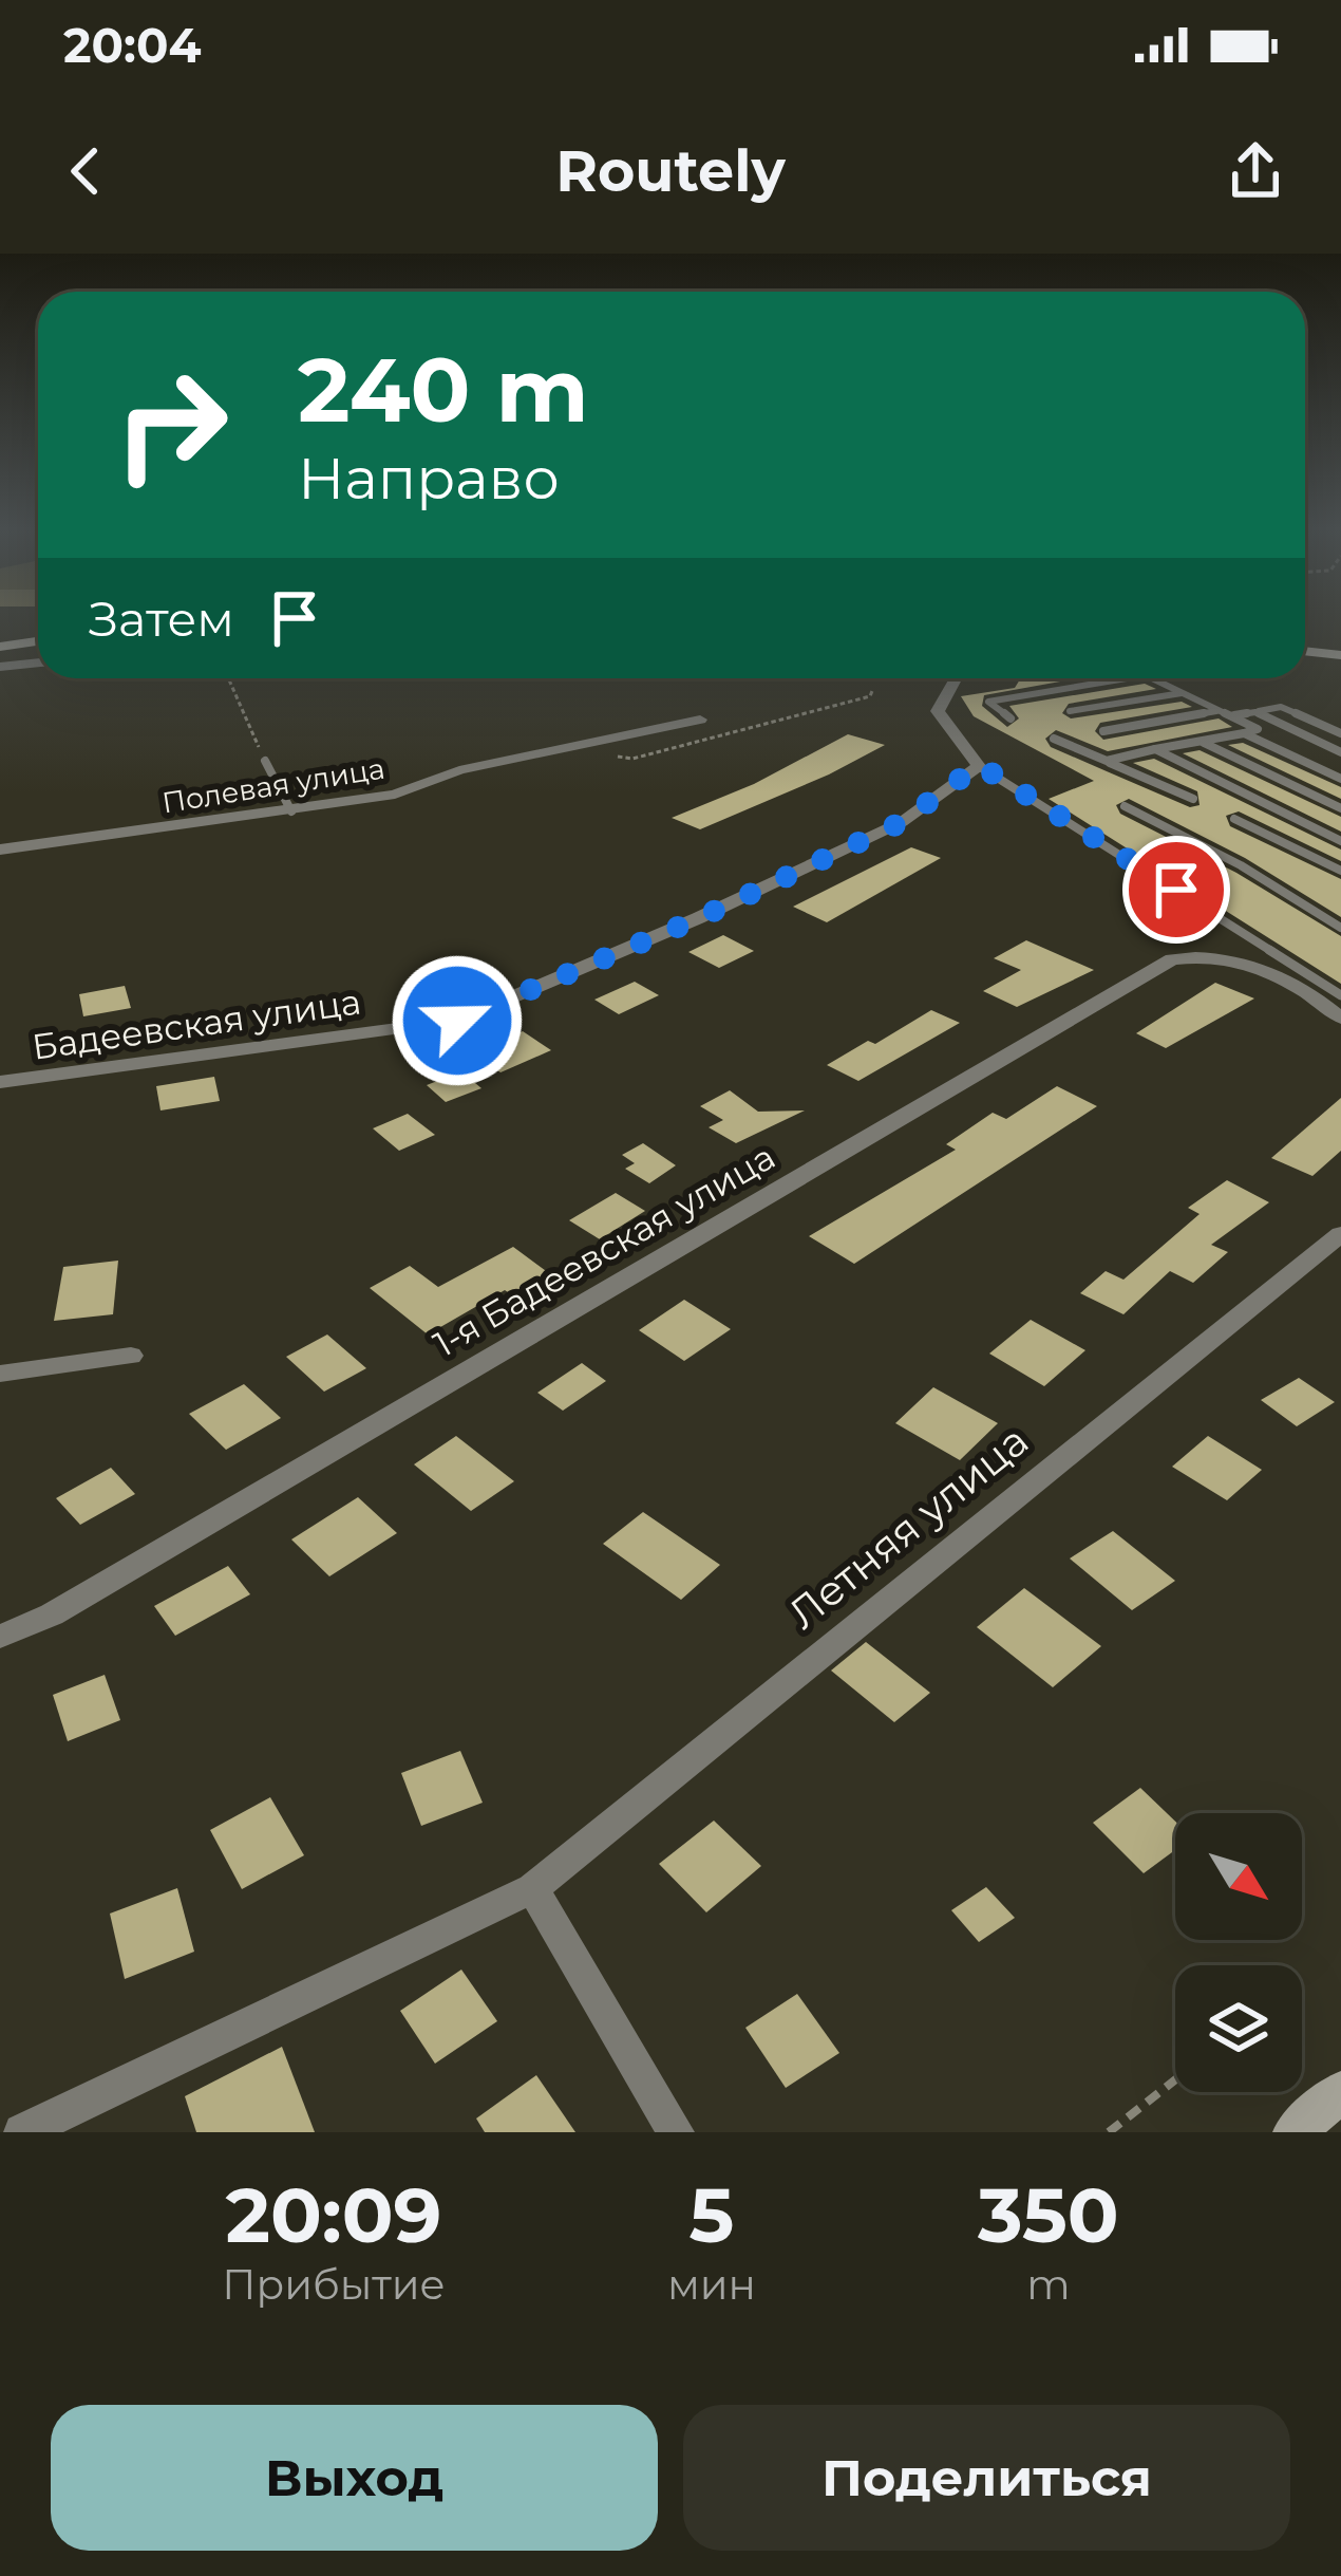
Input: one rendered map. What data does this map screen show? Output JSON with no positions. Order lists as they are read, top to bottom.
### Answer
{
  "streets": {
    "street": [
      "Полевая улица",
      "Бадеевская улица",
      "1-я Бадеевская улица",
      "Летняя улица"
    ]
  },
  "north": "bottom right",
  "page": {
    "status": "20:04",
    "header": "Routely",
    "turn": ["240 m", "Направо"],
    "then": "Затем",
    "eta": [
      "20:09",
      "Прибытие",
      "5",
      "мин",
      "350",
      "m"
    ],
    "buttons": ["Выход", "Поделиться"]
  }
}
